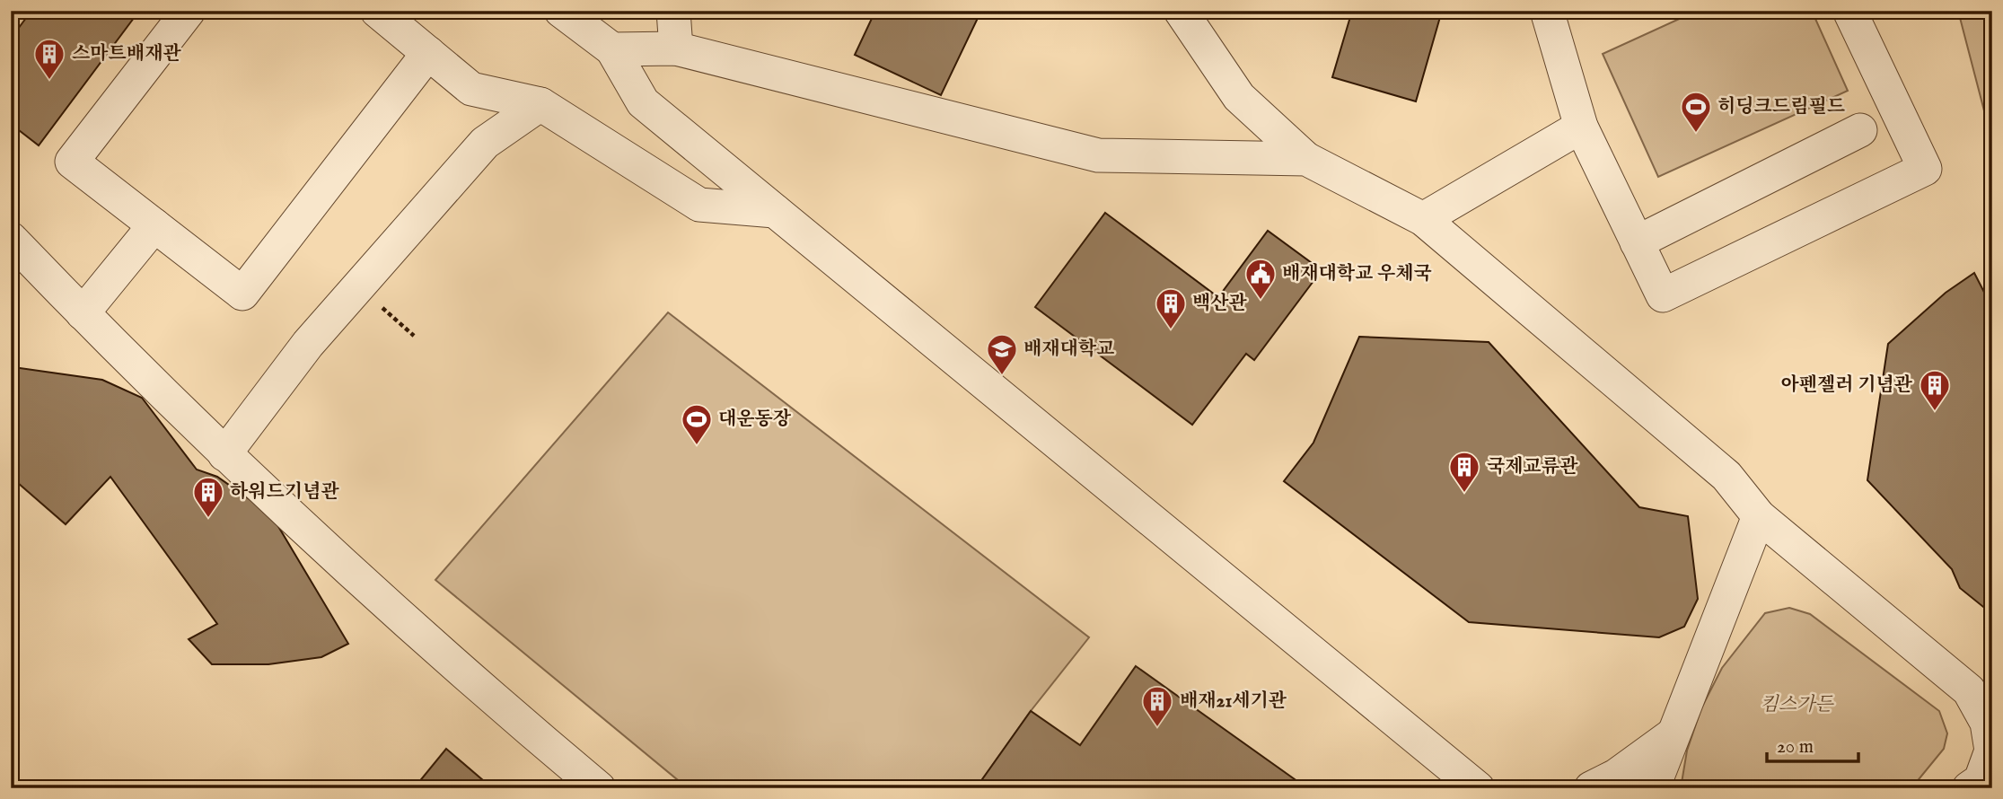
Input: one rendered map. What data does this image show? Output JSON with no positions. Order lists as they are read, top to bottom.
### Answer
{
  "parks": ["킴스가든"],
  "places": {
    "building": [
      "스마트배재관",
      "백산관",
      "아펜젤러 기념관",
      "국제교류관",
      "하워드기념관",
      "배재21세기관"
    ],
    "sports": ["히딩크드림필드", "대운동장"],
    "public building": ["배재대학교 우체국"],
    "school or university": ["배재대학교"]
  },
  "scale_bar": "20 m"
}
